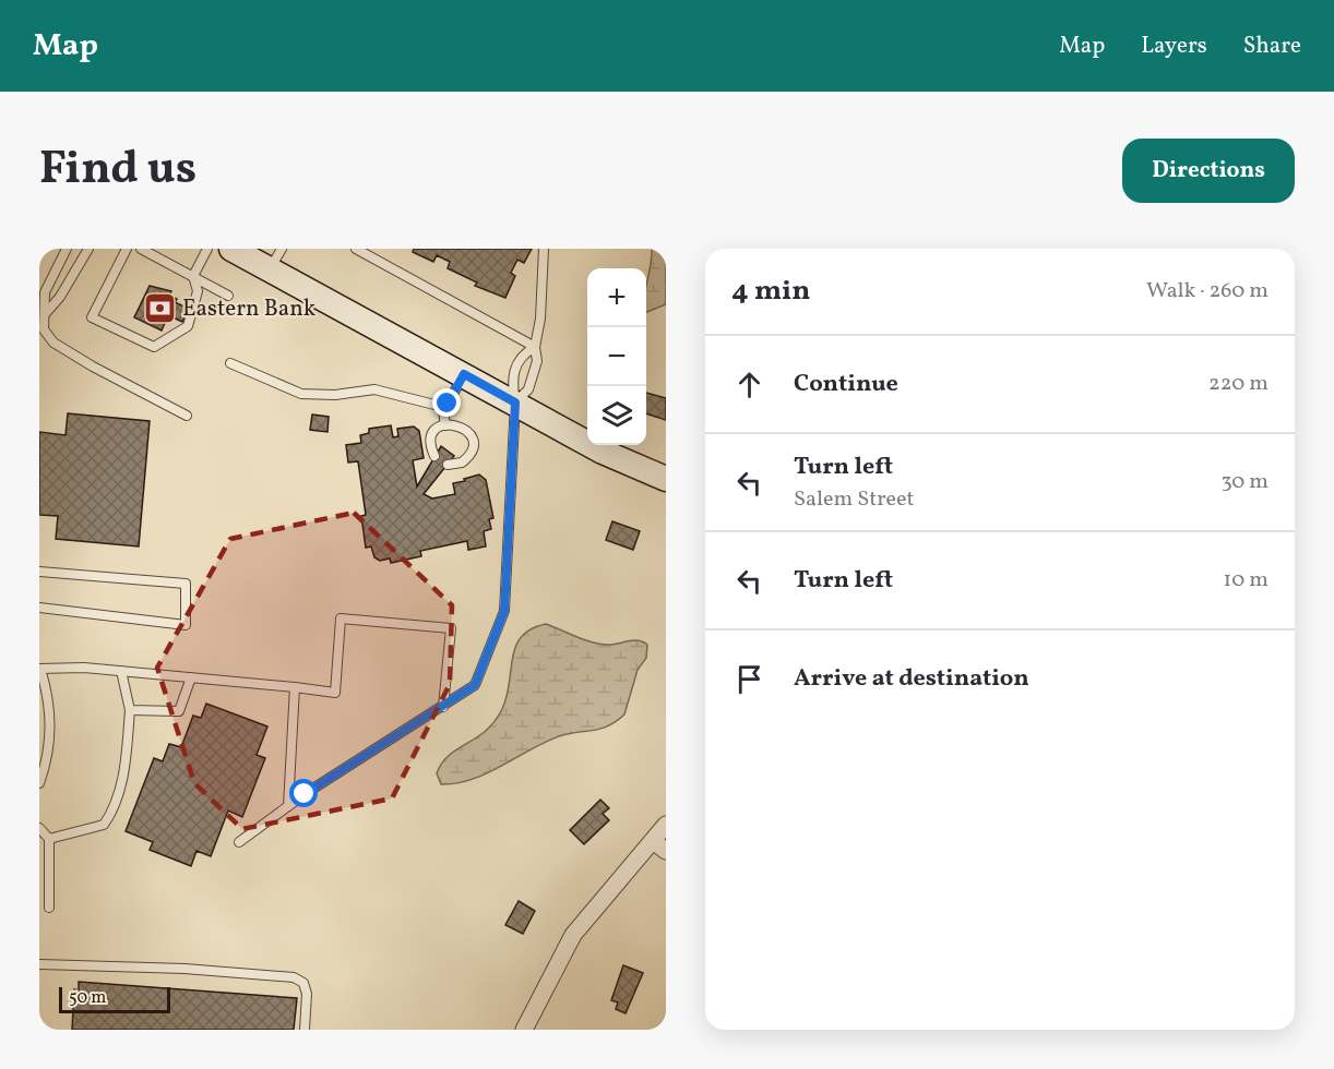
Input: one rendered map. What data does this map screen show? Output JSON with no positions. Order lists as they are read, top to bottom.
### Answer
{
  "places": {
    "bank": ["Eastern Bank"]
  },
  "scale_bar": "50 m",
  "page": {
    "header": "Map",
    "nav": ["Map", "Layers", "Share"],
    "title": "Find us",
    "buttons": "Directions",
    "heading": ["4 min", "Walk · 260 m"],
    "map_buttons": ["+", "−"],
    "list": [
      ["Continue", "220 m"],
      ["Turn left", "Salem Street", "30 m"],
      ["Turn left", "10 m"],
      "Arrive at destination"
    ],
    "scale": "50 m"
  }
}
